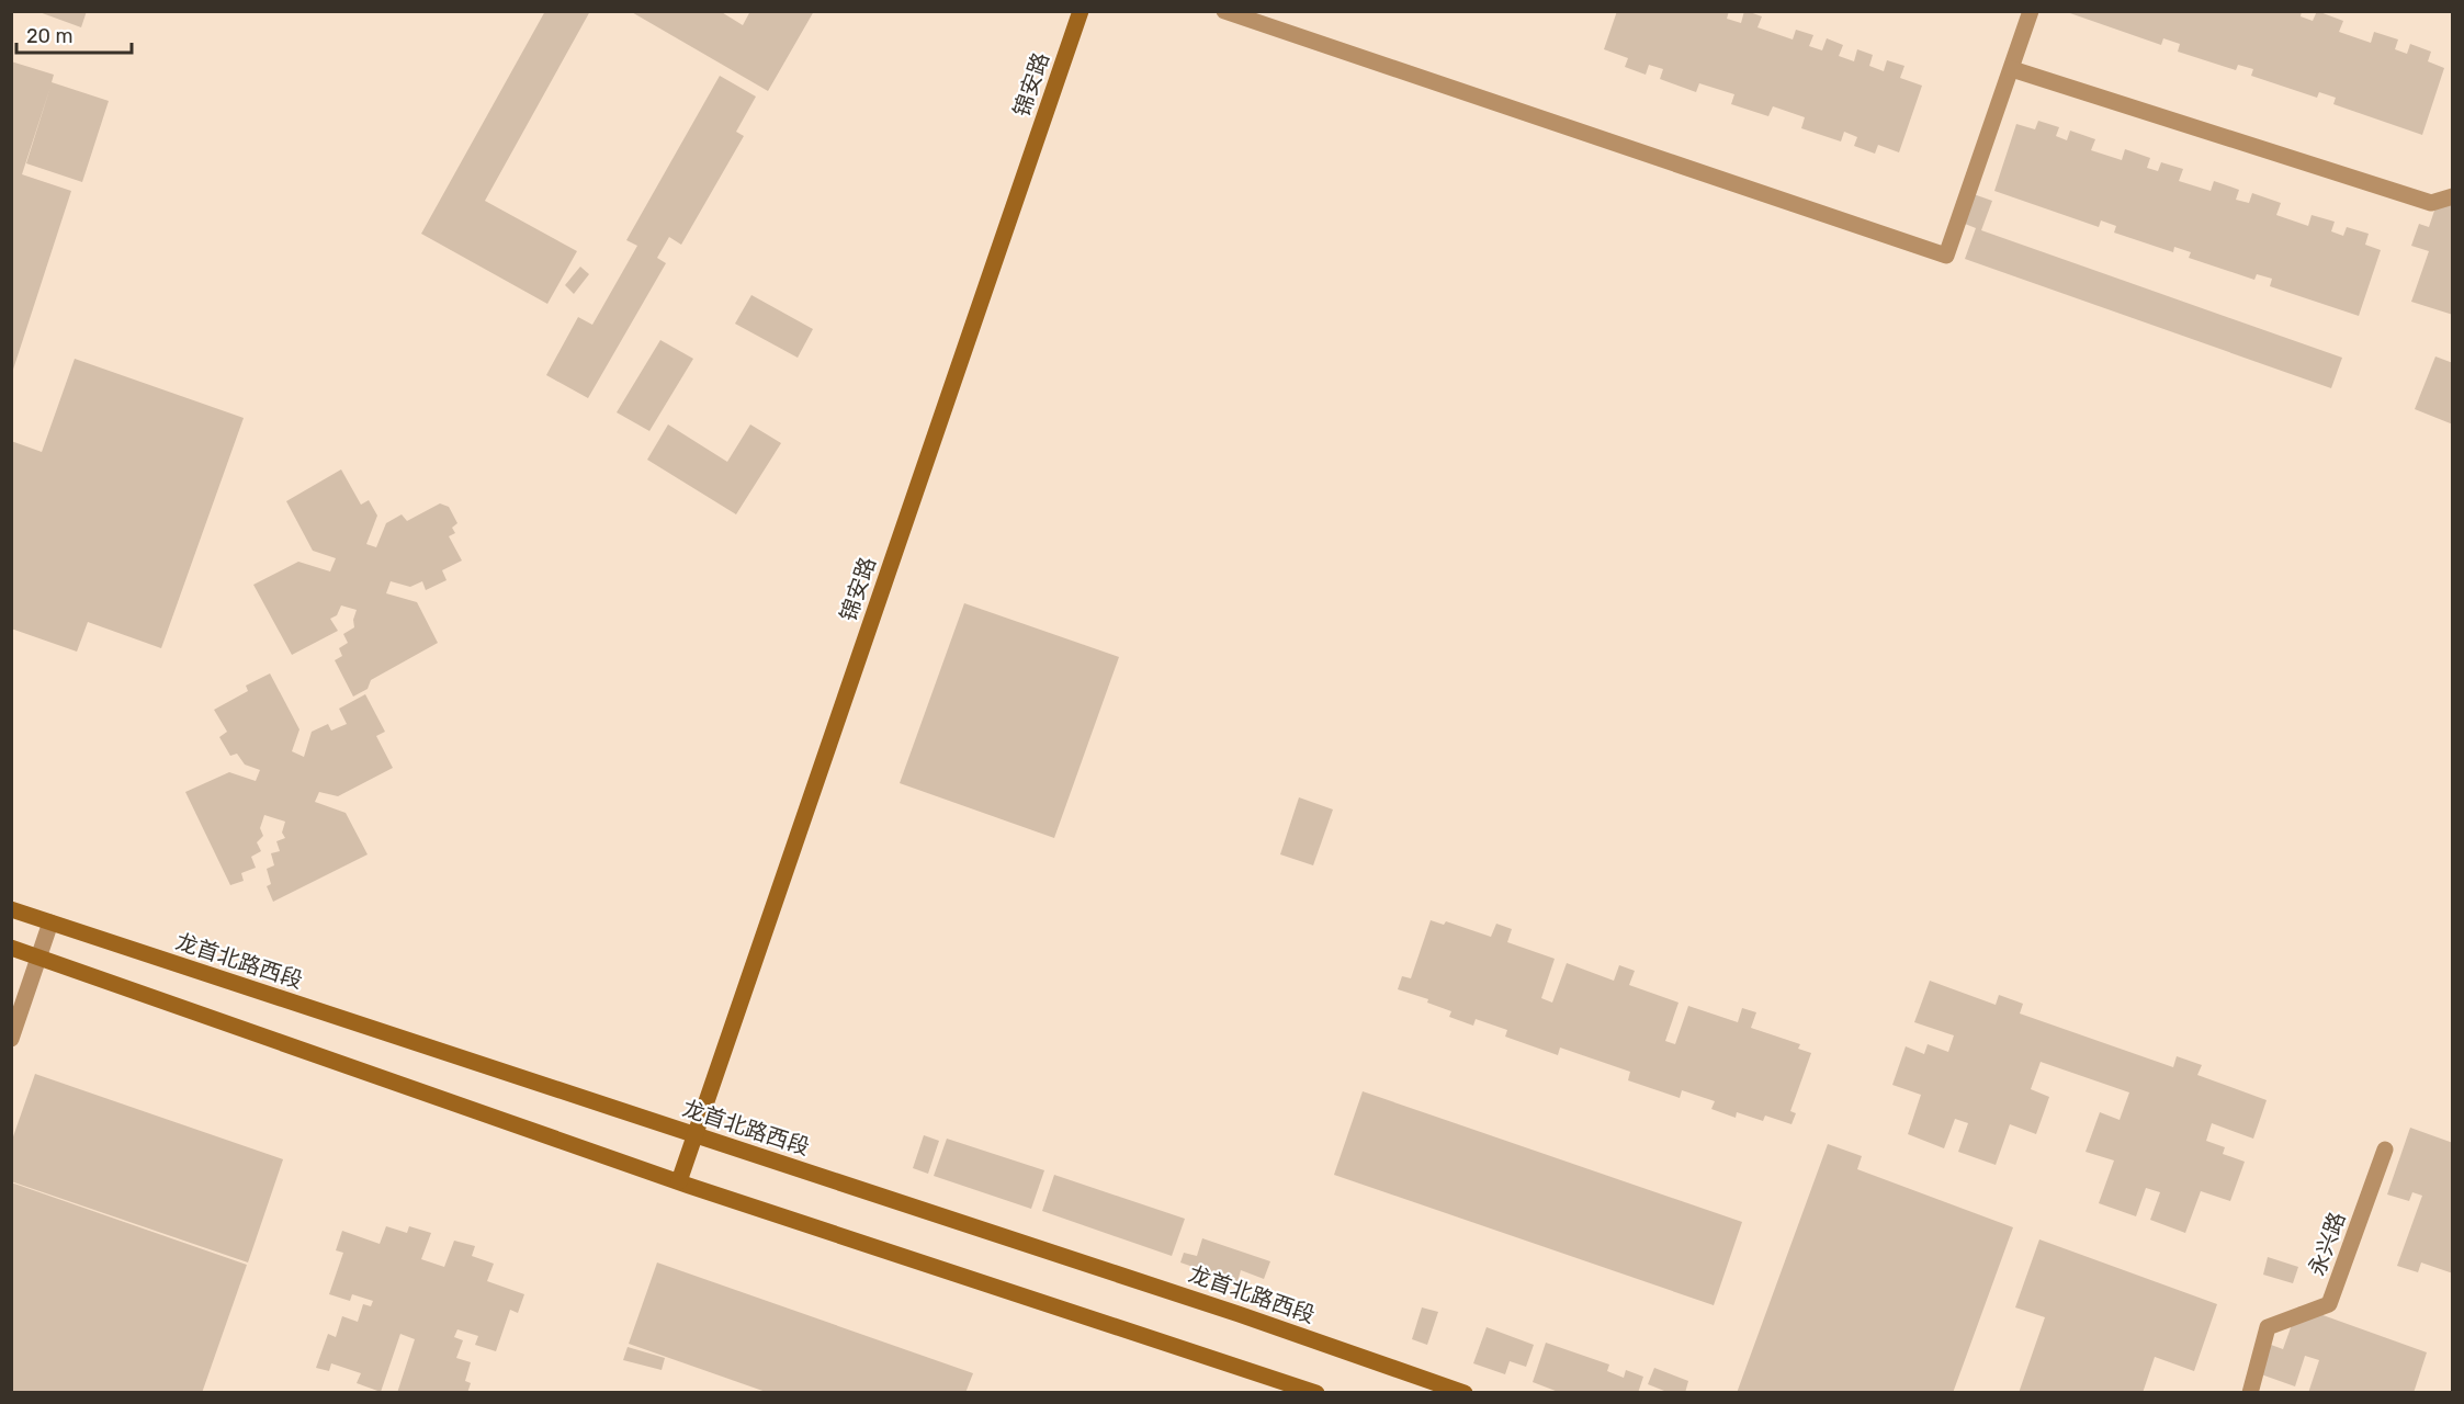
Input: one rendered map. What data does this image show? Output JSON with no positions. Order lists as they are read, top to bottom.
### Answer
{
  "streets": {
    "street": ["锦安路", "龙首北路西段", "永兴路"]
  },
  "crossings": [
    ["锦安路", "龙首北路西段"]
  ],
  "scale_bar": "20 m"
}
